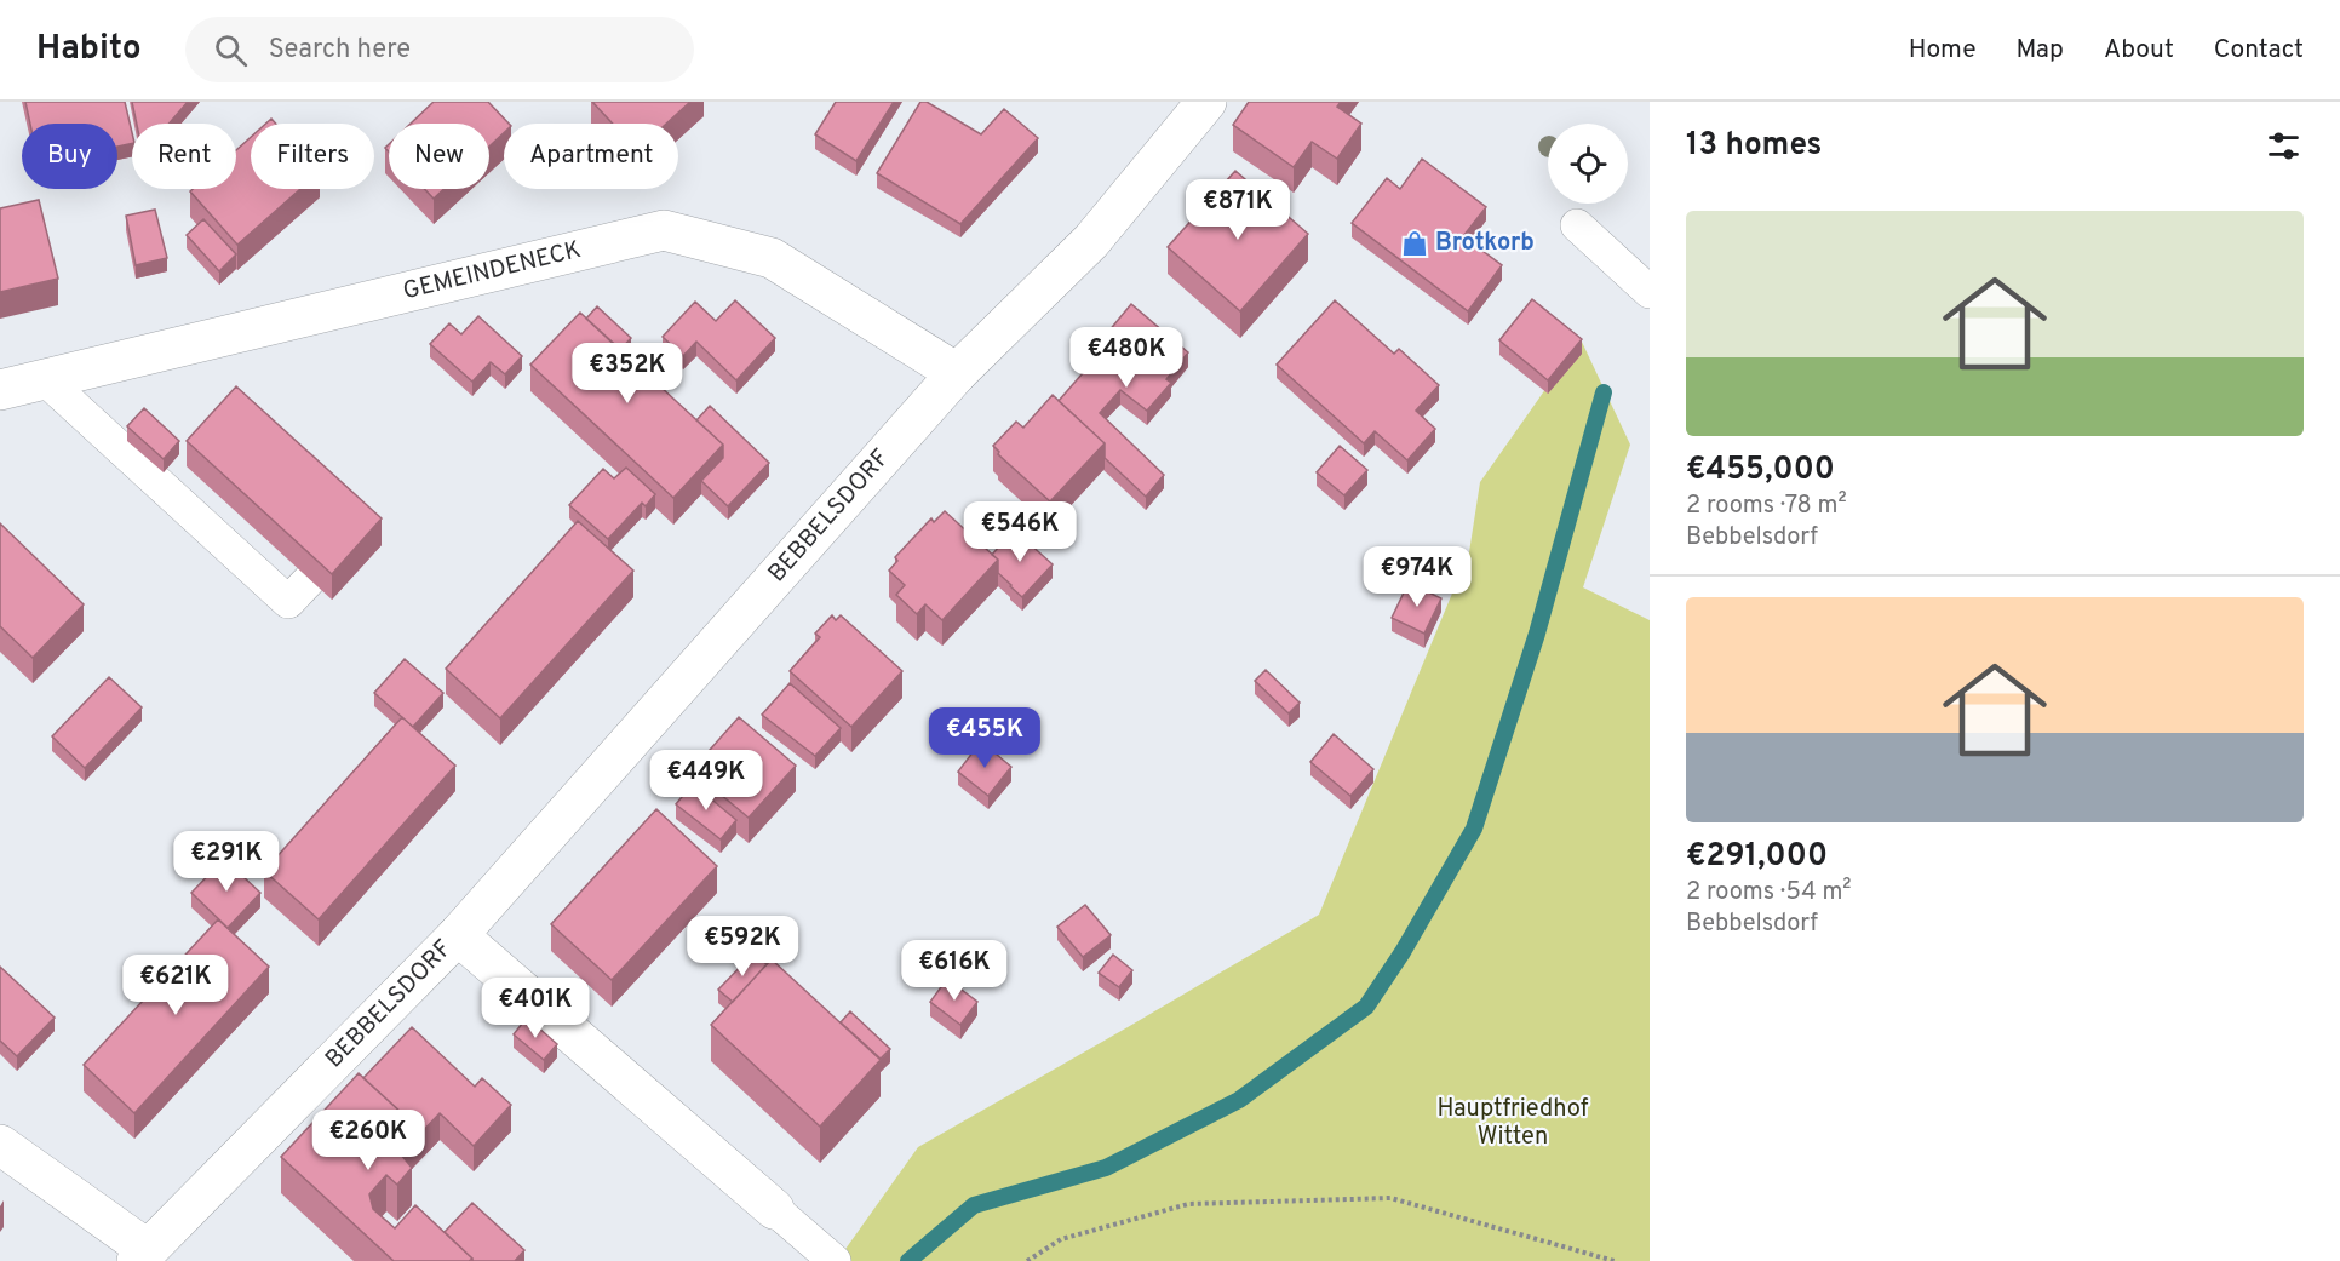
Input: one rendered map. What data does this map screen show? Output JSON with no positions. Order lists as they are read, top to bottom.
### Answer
{
  "streets": {
    "street": ["GEMEINDENECK", "BEBBELSDORF"]
  },
  "crossings": [
    ["GEMEINDENECK", "BEBBELSDORF"]
  ],
  "parks": ["Hauptfriedhof Witten"],
  "places": {
    "shop": ["Brotkorb"]
  },
  "page": {
    "header": "Habito",
    "search": "Search here",
    "nav": [
      "Home",
      "Map",
      "About",
      "Contact"
    ],
    "heading": "13 homes",
    "chip": [
      "Buy",
      "Rent",
      "Filters",
      "New",
      "Apartment"
    ],
    "price": [
      "€871K",
      "€480K",
      "€352K",
      "€546K",
      "€974K",
      "€455K",
      "€449K",
      "€291K",
      "€592K",
      "€616K",
      "€621K",
      "€401K",
      "€260K"
    ],
    "list": [
      {
        "name": "€455,000",
        "note": "2 rooms · 78 m² · Bebbelsdorf"
      },
      {
        "name": "€291,000",
        "note": "2 rooms · 54 m² · Bebbelsdorf"
      }
    ]
  }
}
